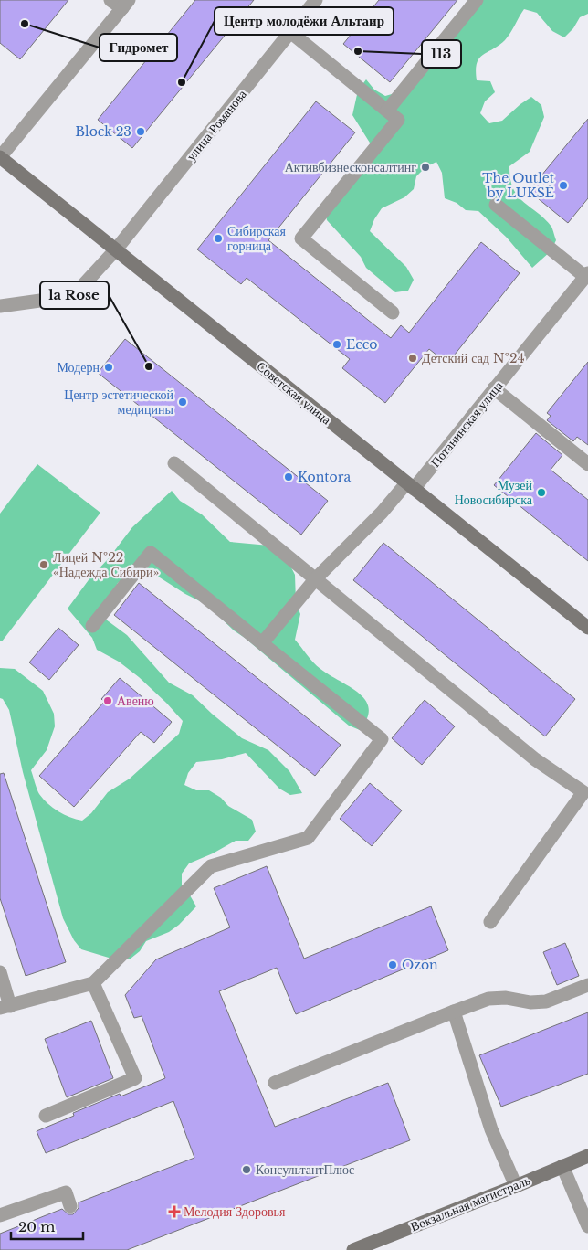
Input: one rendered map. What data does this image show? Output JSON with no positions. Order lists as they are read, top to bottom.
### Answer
{
  "streets": {
    "street": [
      "улица Романова",
      "Советская улица",
      "Потанинская улица",
      "Вокзальная магистраль"
    ]
  },
  "crossings": [
    ["улица Романова", "Советская улица"],
    ["Советская улица", "Потанинская улица"]
  ],
  "places": {
    "other": [
      "Гидромет",
      "113",
      "Центр молодёжи Альтаир",
      "Block 23",
      "Активбизнесконсалтинг",
      "The Outlet by LUKSÉ",
      "Сибирская горница",
      "Ecco",
      "Детский сад №24",
      "la Rose",
      "Модерн",
      "Центр эстетической медицины",
      "Kontora",
      "Музей Новосибирска",
      "Лицей №22 «Надежда Сибири»",
      "Авеню",
      "Ozon",
      "КонсультантПлюс"
    ],
    "health": ["Мелодия Здоровья"]
  },
  "scale_bar": "20 m"
}
